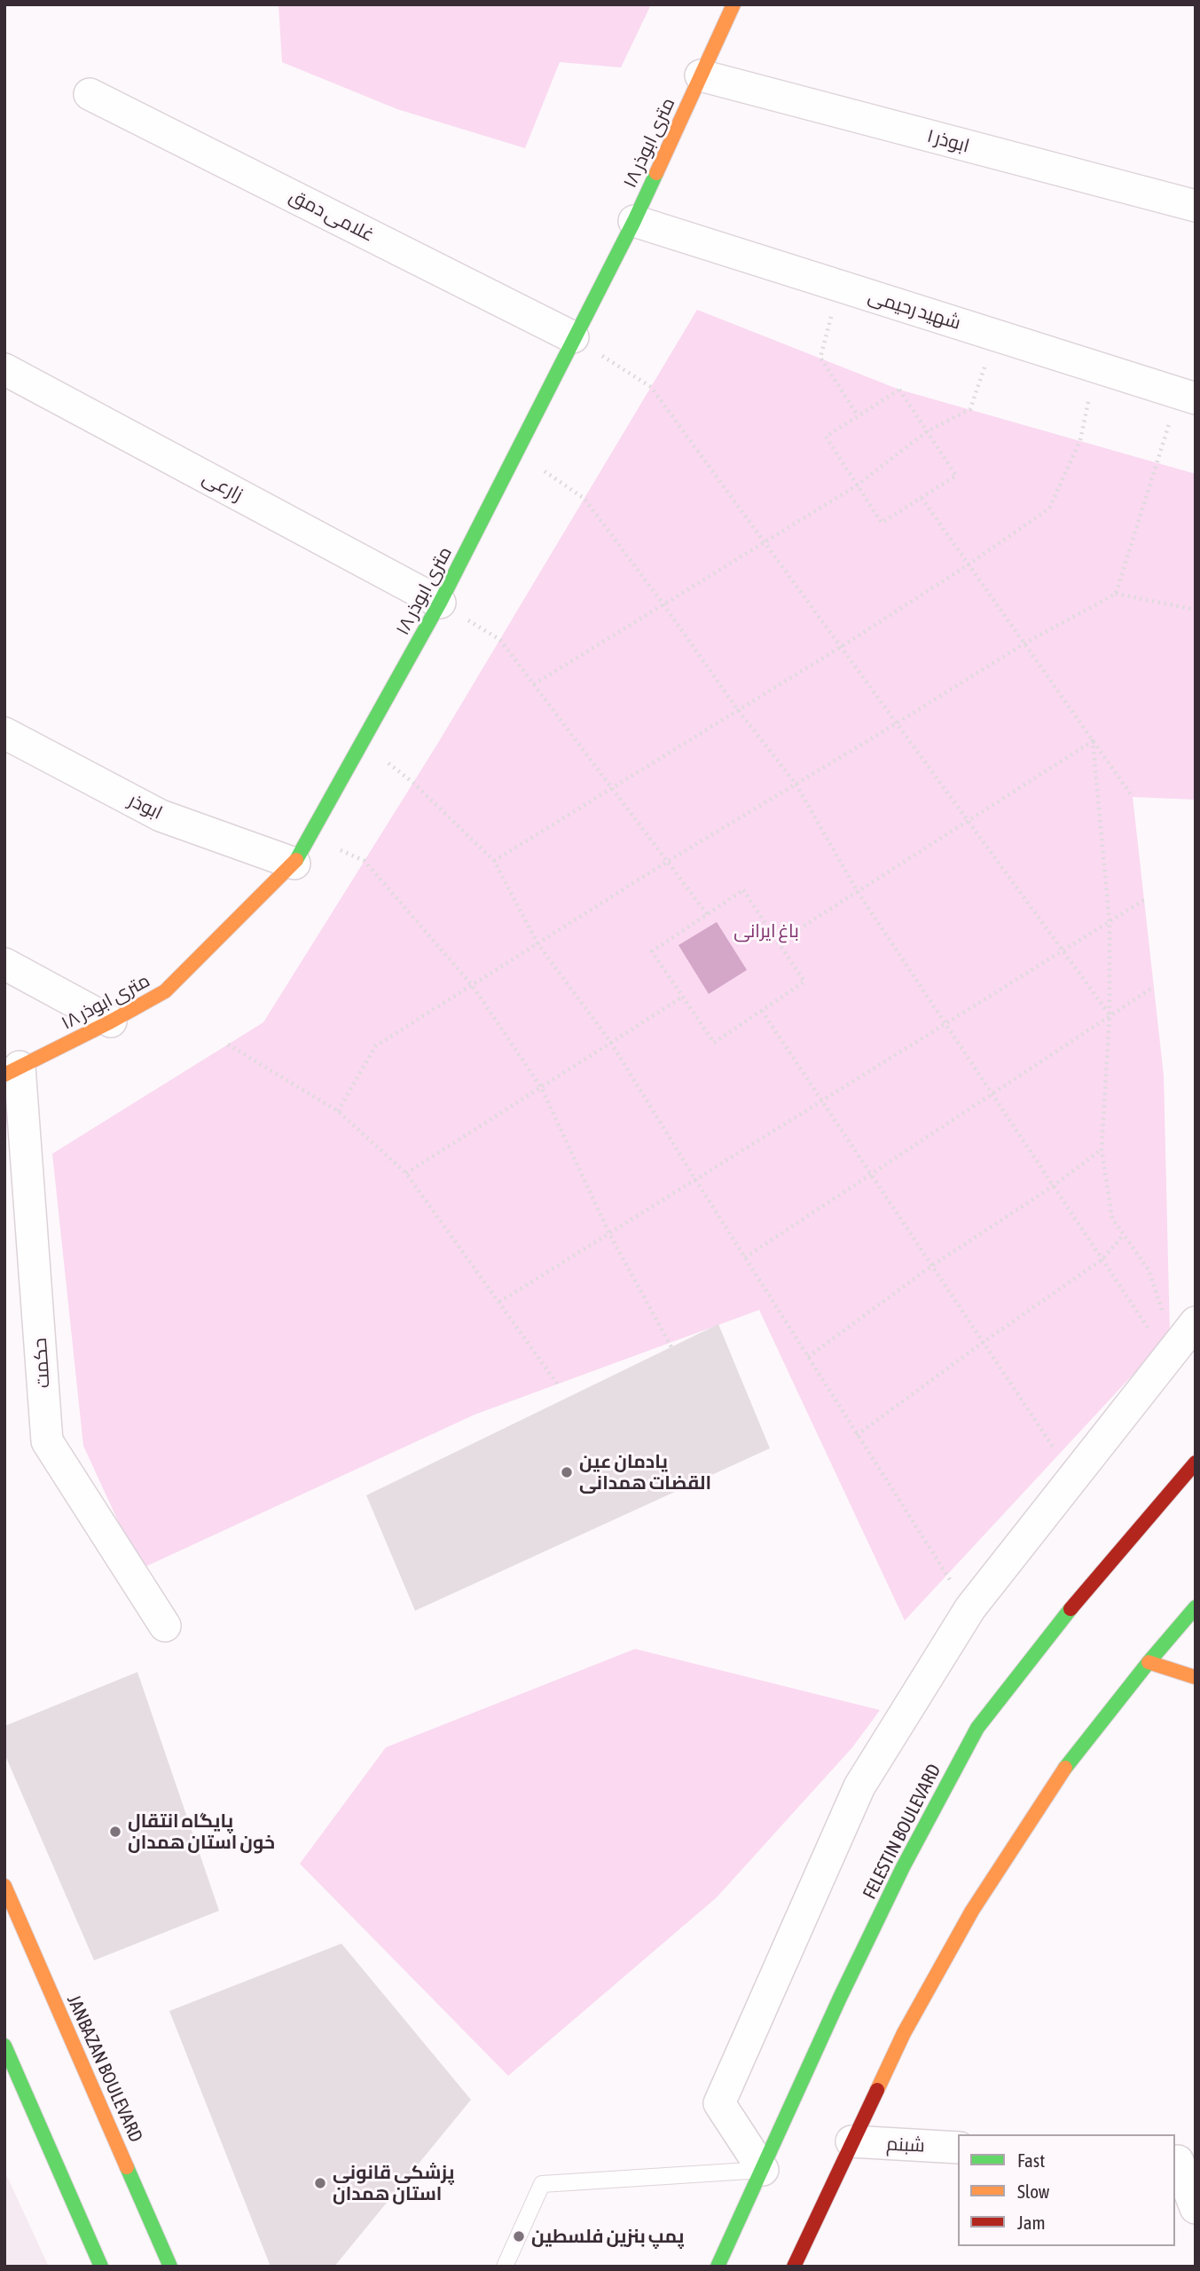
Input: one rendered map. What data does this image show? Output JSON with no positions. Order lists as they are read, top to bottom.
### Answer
{
  "streets": {
    "main road": ["۱۸ متری ابوذر", "FELESTIN BOULEVARD", "JANBAZAN BOULEVARD"],
    "street": [
      "ابوذر ۱",
      "غلامی دمق",
      "شهید رحیمی",
      "زارعی",
      "ابوذر",
      "حکمت",
      "شبنم"
    ]
  },
  "crossings": [
    ["ابوذر ۱", "۱۸ متری ابوذر"],
    ["۱۸ متری ابوذر", "غلامی دمق"],
    ["۱۸ متری ابوذر", "شهید رحیمی"],
    ["۱۸ متری ابوذر", "زارعی"],
    ["۱۸ متری ابوذر", "ابوذر"],
    ["۱۸ متری ابوذر", "حکمت"]
  ],
  "parks": ["باغ ایرانی"],
  "places": [
    "یادمان عین القضات همدانی",
    "پایگاه انتقال خون استان همدان",
    "پزشکی قانونی استان همدان",
    "پمپ بنزین فلسطین"
  ],
  "legend": ["Fast", "Slow", "Jam"]
}
